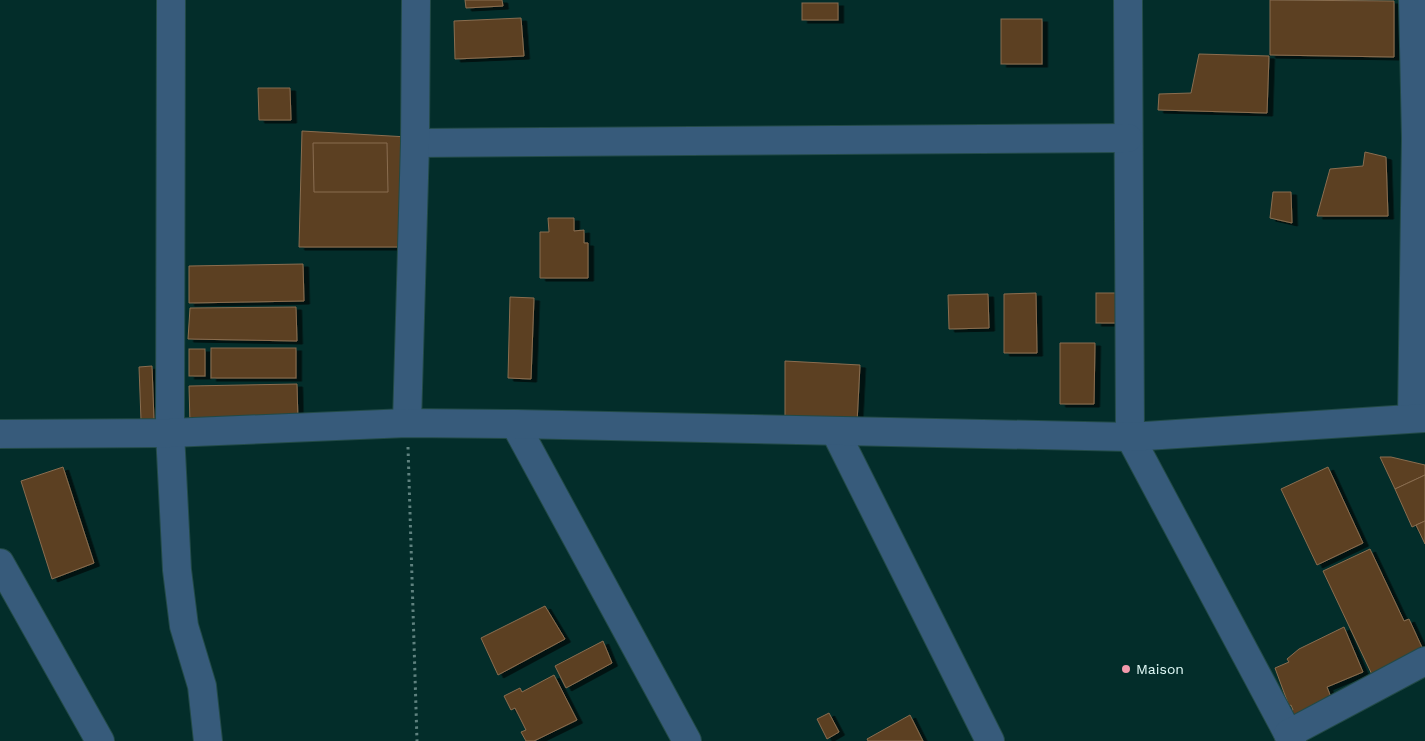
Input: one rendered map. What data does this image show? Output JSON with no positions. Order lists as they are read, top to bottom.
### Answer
{
  "places": ["Maison"]
}
